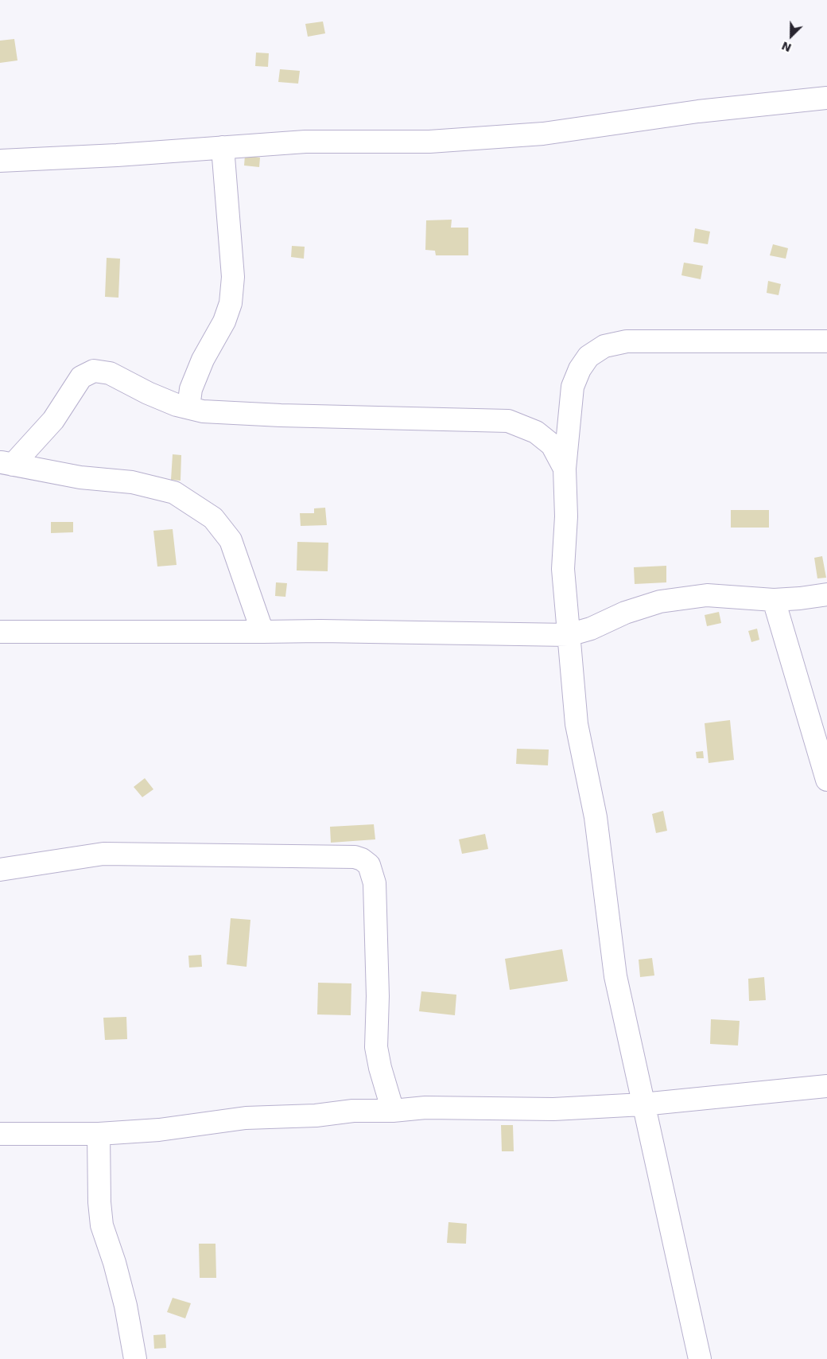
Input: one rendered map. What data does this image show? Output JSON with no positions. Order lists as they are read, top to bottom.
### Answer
{
  "north": "bottom left"
}
